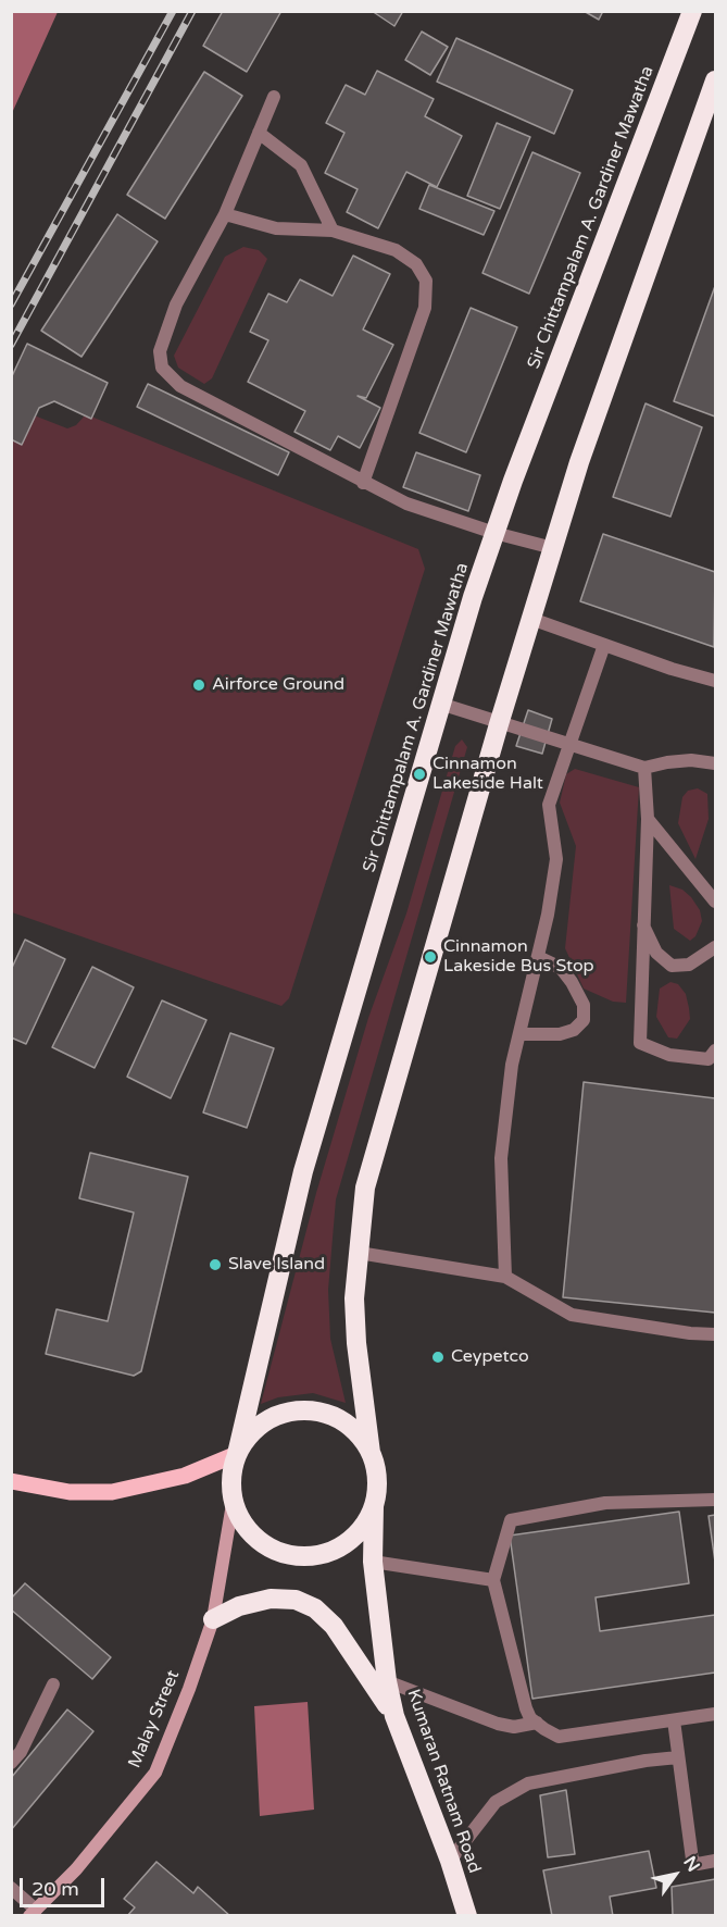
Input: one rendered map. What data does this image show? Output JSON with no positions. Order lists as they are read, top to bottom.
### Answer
{
  "streets": {
    "highway": ["Sir Chittampalam A. Gardiner Mawatha", "Kumaran Ratnam Road"],
    "street": ["Malay Street"]
  },
  "crossings": [
    ["Sir Chittampalam A. Gardiner Mawatha", "Malay Street"],
    ["Sir Chittampalam A. Gardiner Mawatha", "Kumaran Ratnam Road"],
    ["Malay Street", "Kumaran Ratnam Road"]
  ],
  "places": [
    "Airforce Ground",
    "Cinnamon Lakeside Halt",
    "Cinnamon Lakeside Bus Stop",
    "Slave Island",
    "Ceypetco"
  ],
  "scale_bar": "20 m",
  "north": "top right"
}
